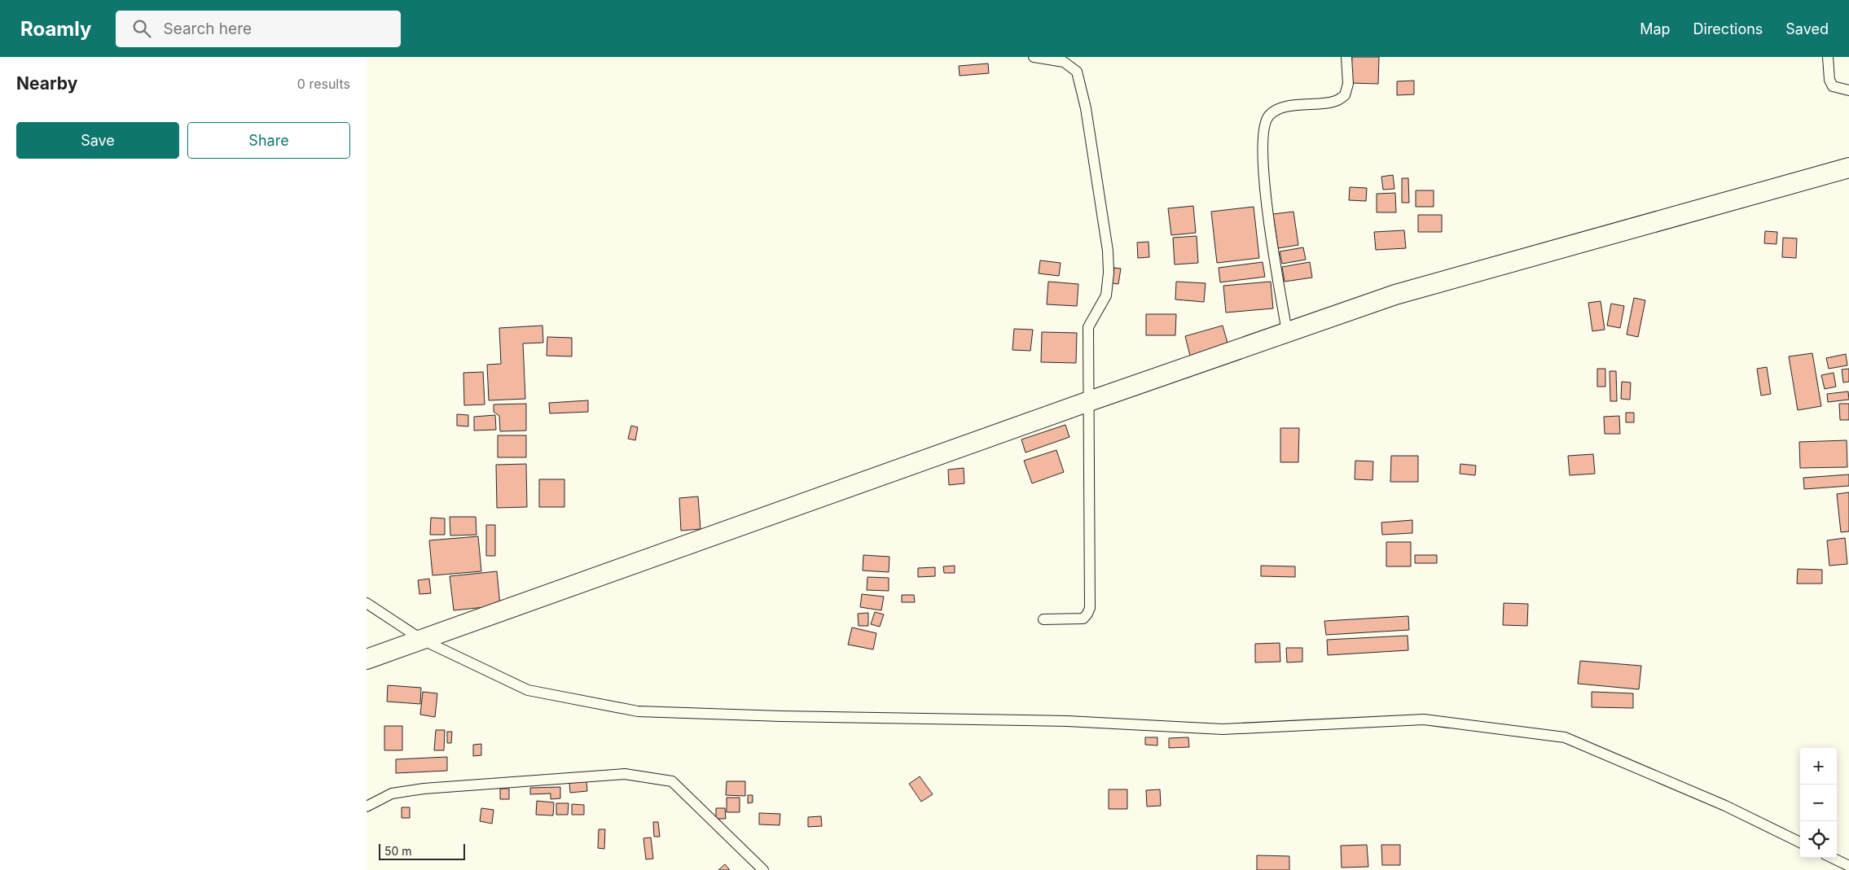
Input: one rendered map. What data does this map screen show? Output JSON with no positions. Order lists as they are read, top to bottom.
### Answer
{
  "scale_bar": "50 m",
  "page": {
    "header": "Roamly",
    "search": "Search here",
    "nav": ["Map", "Directions", "Saved"],
    "heading": ["Nearby", "0 results"],
    "buttons": ["Save", "Share"],
    "map_buttons": ["+", "−"],
    "scale": "50 m"
  }
}
